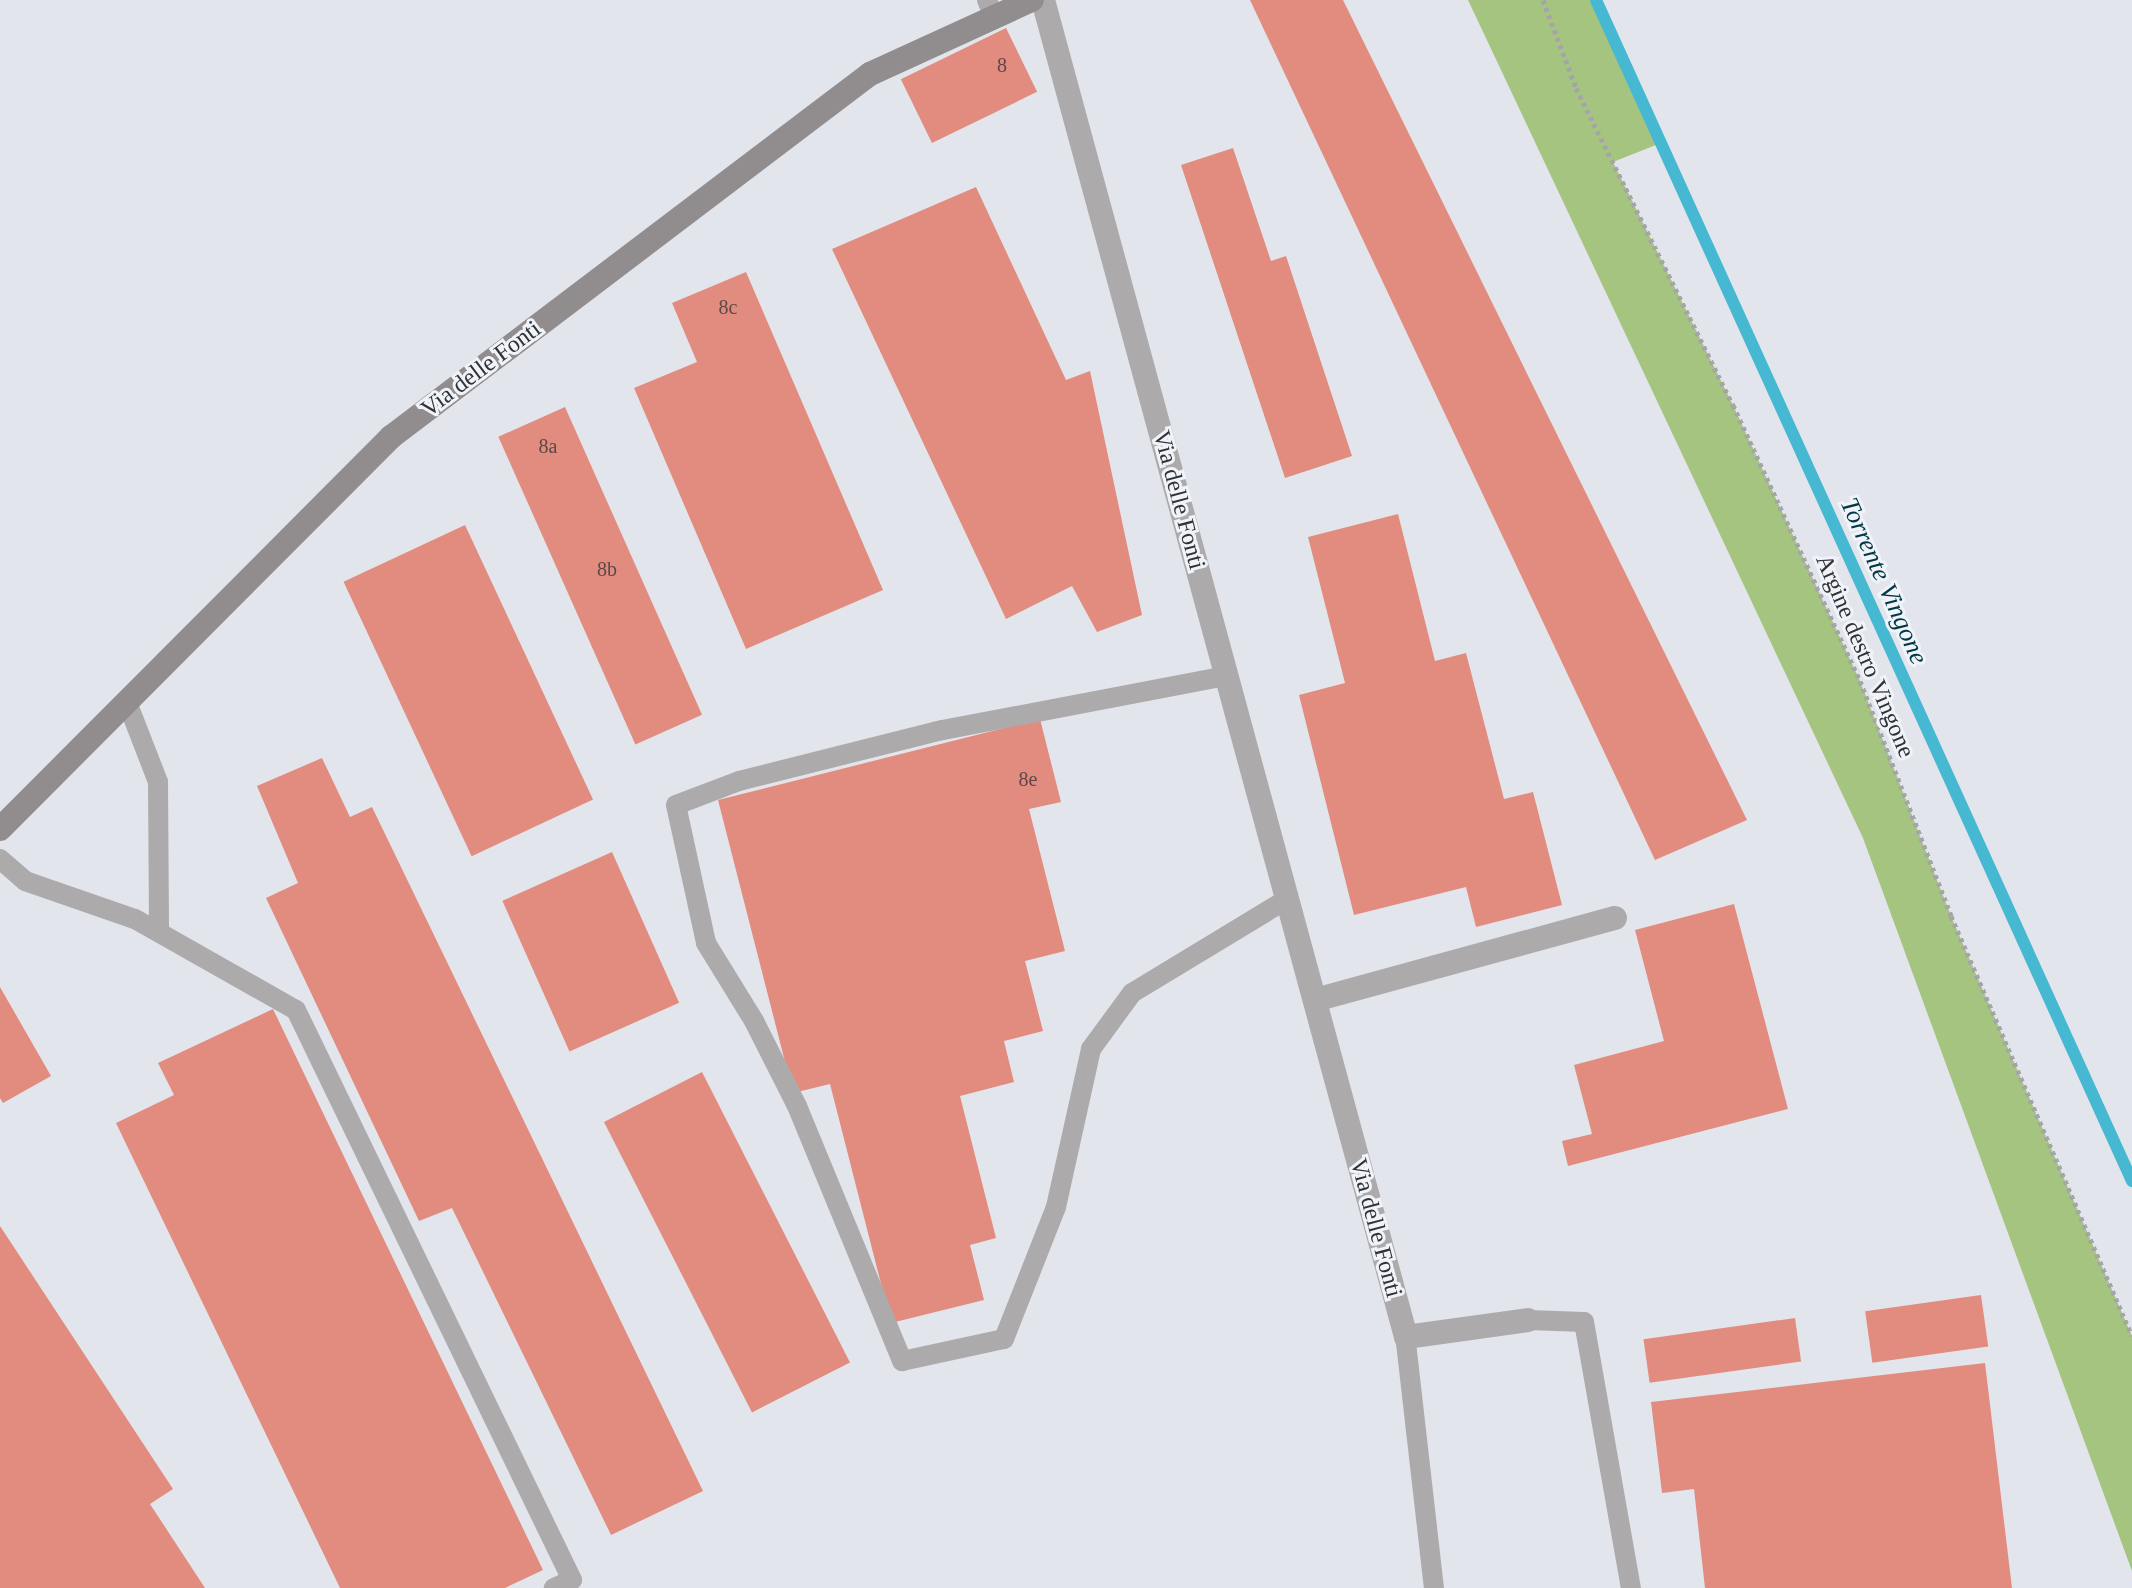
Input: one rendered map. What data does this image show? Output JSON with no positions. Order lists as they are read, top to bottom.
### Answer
{
  "streets": {
    "street": ["Via delle Fonti"],
    "path": ["Argine destro Vingone"]
  },
  "water": ["Torrente Vingone"],
  "house_numbers": [
    "8",
    "8c",
    "8a",
    "8b",
    "8e"
  ]
}
